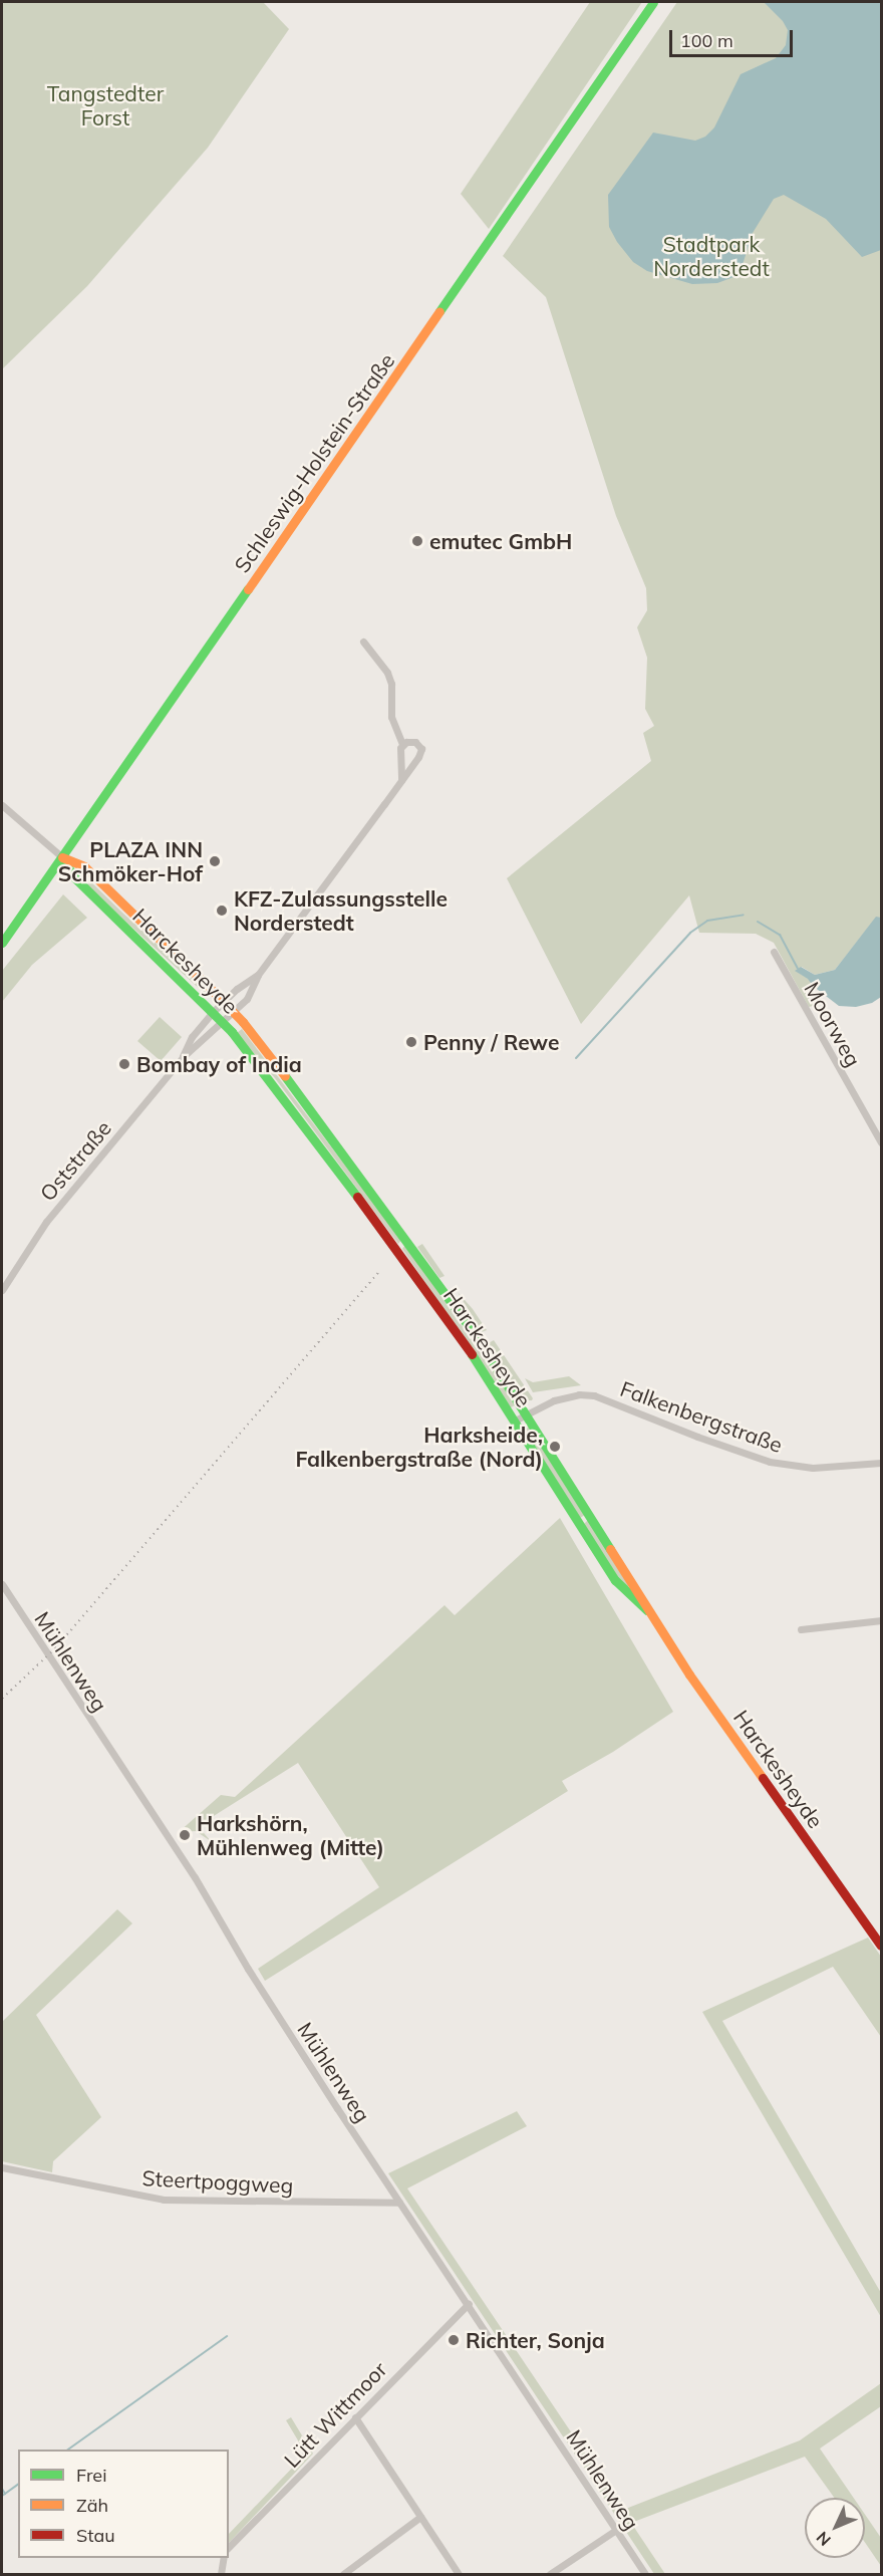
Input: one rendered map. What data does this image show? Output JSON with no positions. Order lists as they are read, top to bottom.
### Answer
{
  "streets": {
    "main road": ["Schleswig-Holstein-Straße", "Harckesheyde"],
    "street": [
      "Moorweg",
      "Oststraße",
      "Falkenbergstraße",
      "Mühlenweg",
      "Steertpoggweg",
      "Lütt Wittmoor"
    ]
  },
  "crossings": [
    ["Schleswig-Holstein-Straße", "Harckesheyde"],
    ["Harckesheyde", "Oststraße"],
    ["Harckesheyde", "Falkenbergstraße"],
    ["Mühlenweg", "Steertpoggweg"],
    ["Mühlenweg", "Lütt Wittmoor"]
  ],
  "parks": ["Tangstedter Forst", "Stadtpark Norderstedt"],
  "places": [
    "emutec GmbH",
    "PLAZA INN Schmöker-Hof",
    "KFZ-Zulassungsstelle Norderstedt",
    "Penny / Rewe",
    "Bombay of India",
    "Harksheide, Falkenbergstraße (Nord)",
    "Harkshörn, Mühlenweg (Mitte)",
    "Richter, Sonja"
  ],
  "legend": ["Frei", "Zäh", "Stau"],
  "scale_bar": "100 m",
  "north": "bottom left"
}
